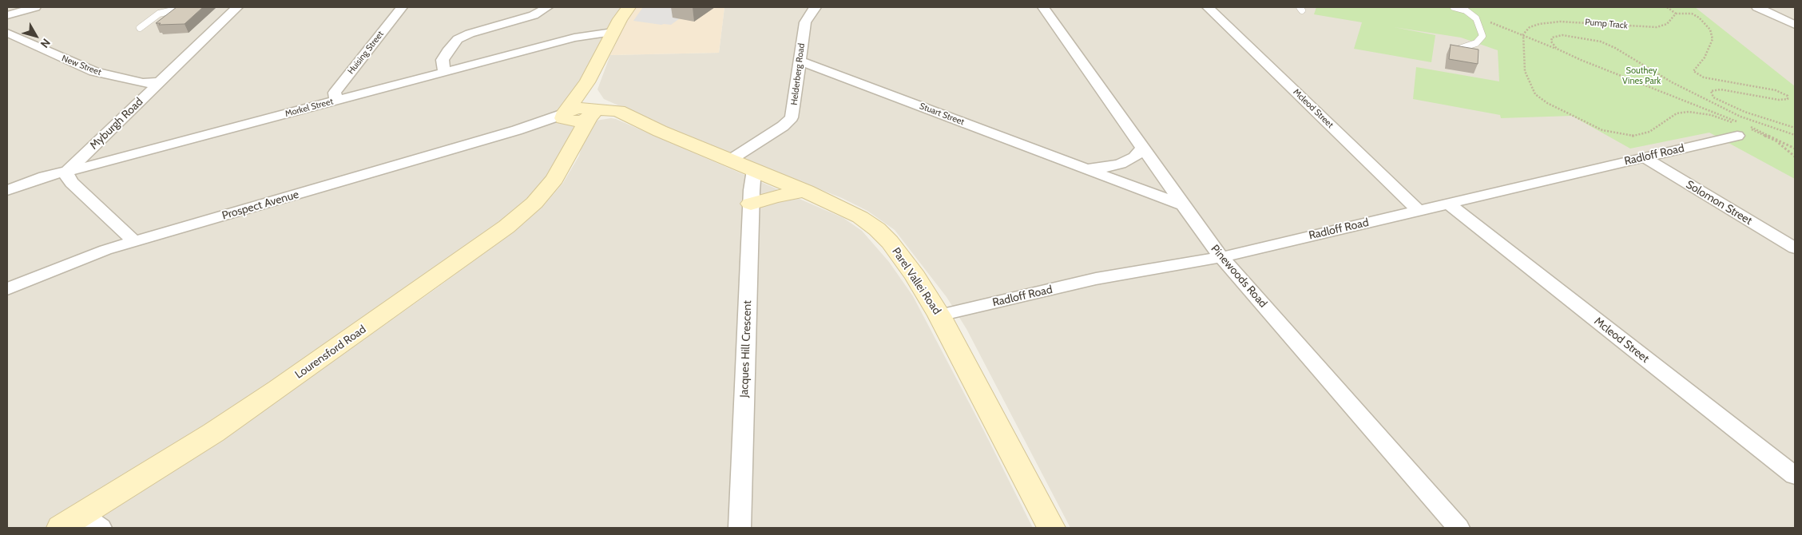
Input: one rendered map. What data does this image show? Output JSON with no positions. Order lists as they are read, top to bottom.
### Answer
{
  "streets": {
    "street": [
      "Huising Street",
      "New Street",
      "Helderberg Road",
      "Morkel Street",
      "Mcleod Street",
      "Stuart Street",
      "Myburgh Road",
      "Radloff Road",
      "Solomon Street",
      "Prospect Avenue",
      "Pinewoods Road",
      "Parel Vallei Road",
      "Jacques Hill Crescent",
      "Lourensford Road"
    ],
    "path": ["Pump Track"]
  },
  "crossings": [
    ["Huising Street", "Morkel Street"],
    ["New Street", "Myburgh Road"],
    ["Helderberg Road", "Stuart Street"],
    ["Helderberg Road", "Parel Vallei Road"],
    ["Morkel Street", "Myburgh Road"],
    ["Mcleod Street", "Radloff Road"],
    ["Stuart Street", "Pinewoods Road"],
    ["Radloff Road", "Solomon Street"],
    ["Radloff Road", "Pinewoods Road"],
    ["Radloff Road", "Parel Vallei Road"],
    ["Parel Vallei Road", "Jacques Hill Crescent"],
    ["Parel Vallei Road", "Lourensford Road"]
  ],
  "parks": ["Southey Vines Park"],
  "north": "bottom right"
}
